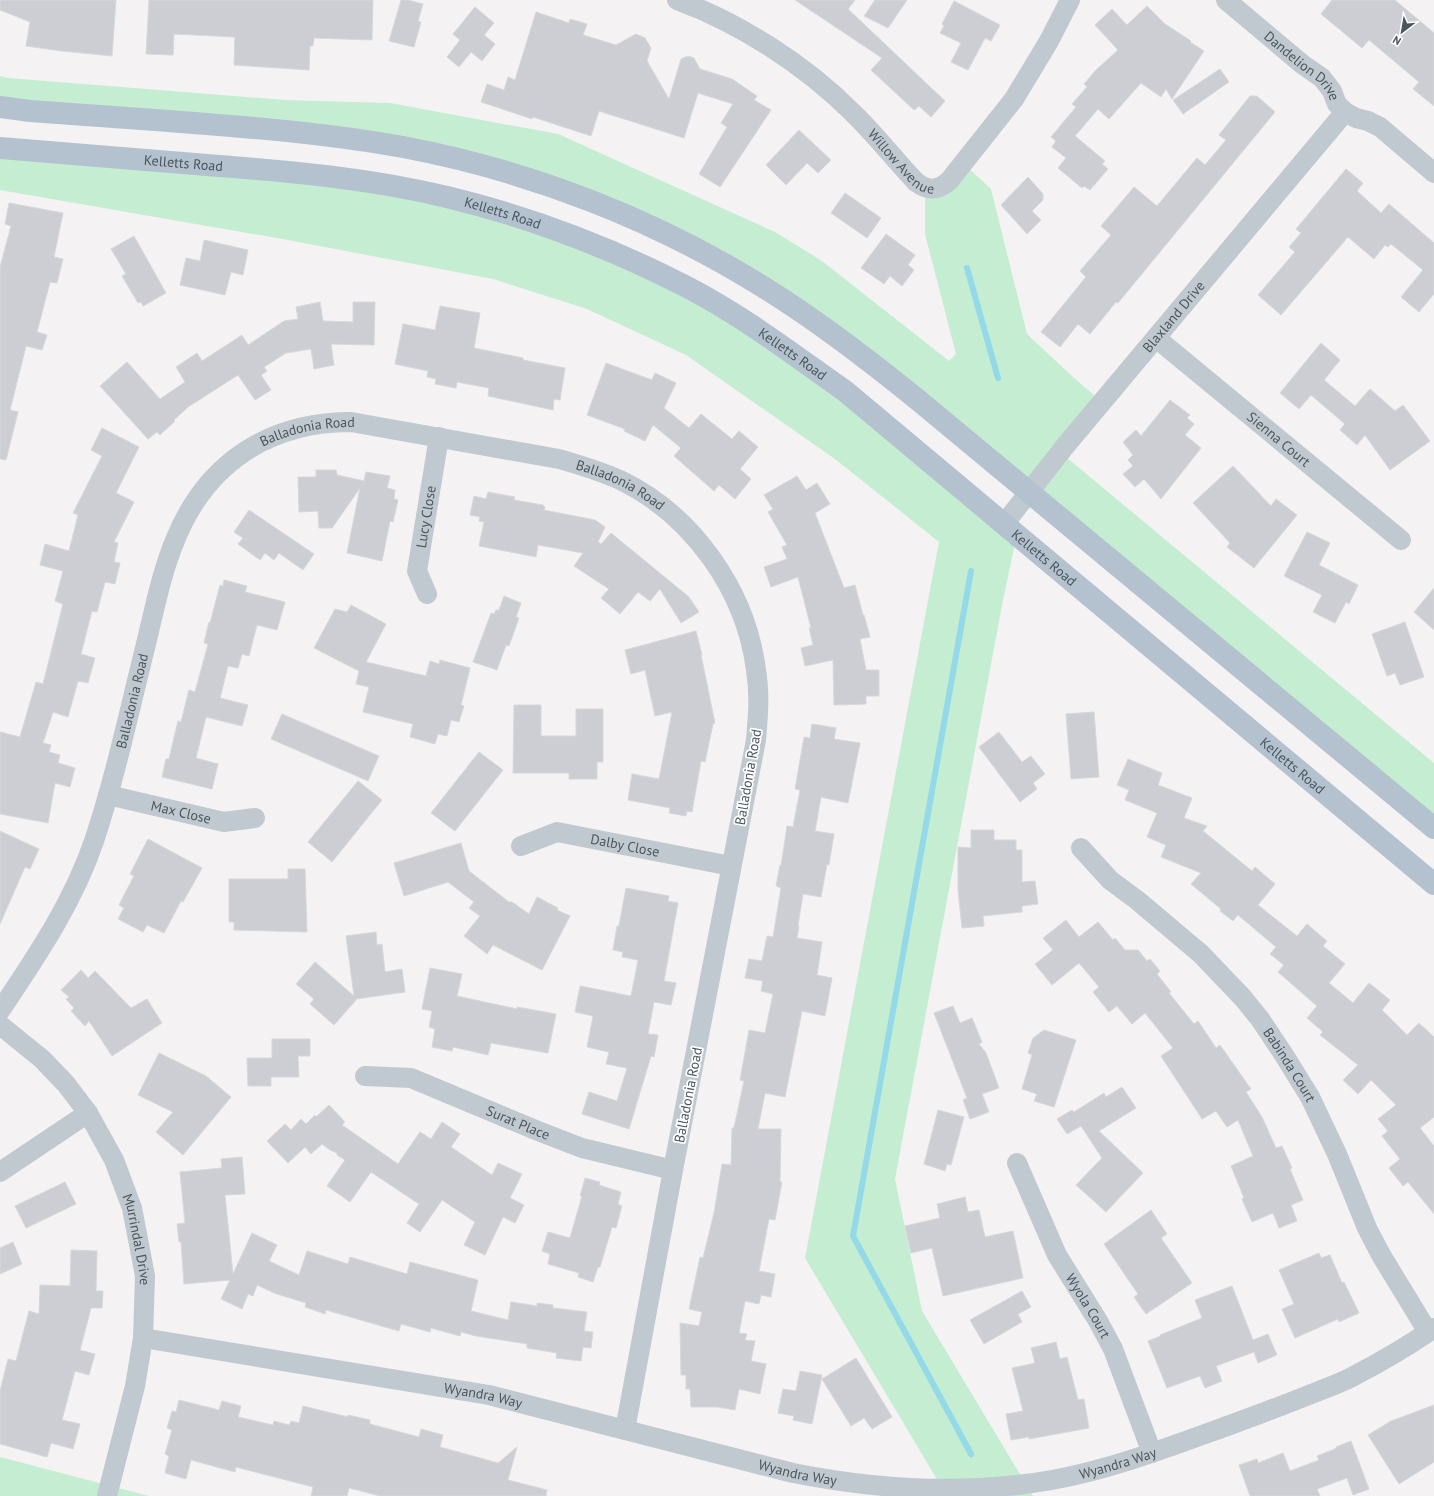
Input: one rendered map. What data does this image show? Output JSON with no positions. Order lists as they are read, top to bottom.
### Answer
{
  "streets": {
    "main road": ["Kelletts Road"],
    "street": [
      "Dandelion Drive",
      "Willow Avenue",
      "Blaxland Drive",
      "Balladonia Road",
      "Sienna Court",
      "Lucy Close",
      "Max Close",
      "Dalby Close",
      "Babinda Court",
      "Surat Place",
      "Murrindal Drive",
      "Wyola Court",
      "Wyandra Way"
    ]
  },
  "crossings": [
    ["Dandelion Drive", "Blaxland Drive"],
    ["Kelletts Road", "Blaxland Drive"],
    ["Blaxland Drive", "Sienna Court"],
    ["Balladonia Road", "Lucy Close"],
    ["Balladonia Road", "Max Close"],
    ["Balladonia Road", "Dalby Close"],
    ["Balladonia Road", "Surat Place"],
    ["Balladonia Road", "Wyandra Way"],
    ["Babinda Court", "Wyandra Way"],
    ["Murrindal Drive", "Wyandra Way"],
    ["Wyola Court", "Wyandra Way"]
  ],
  "north": "bottom left"
}
